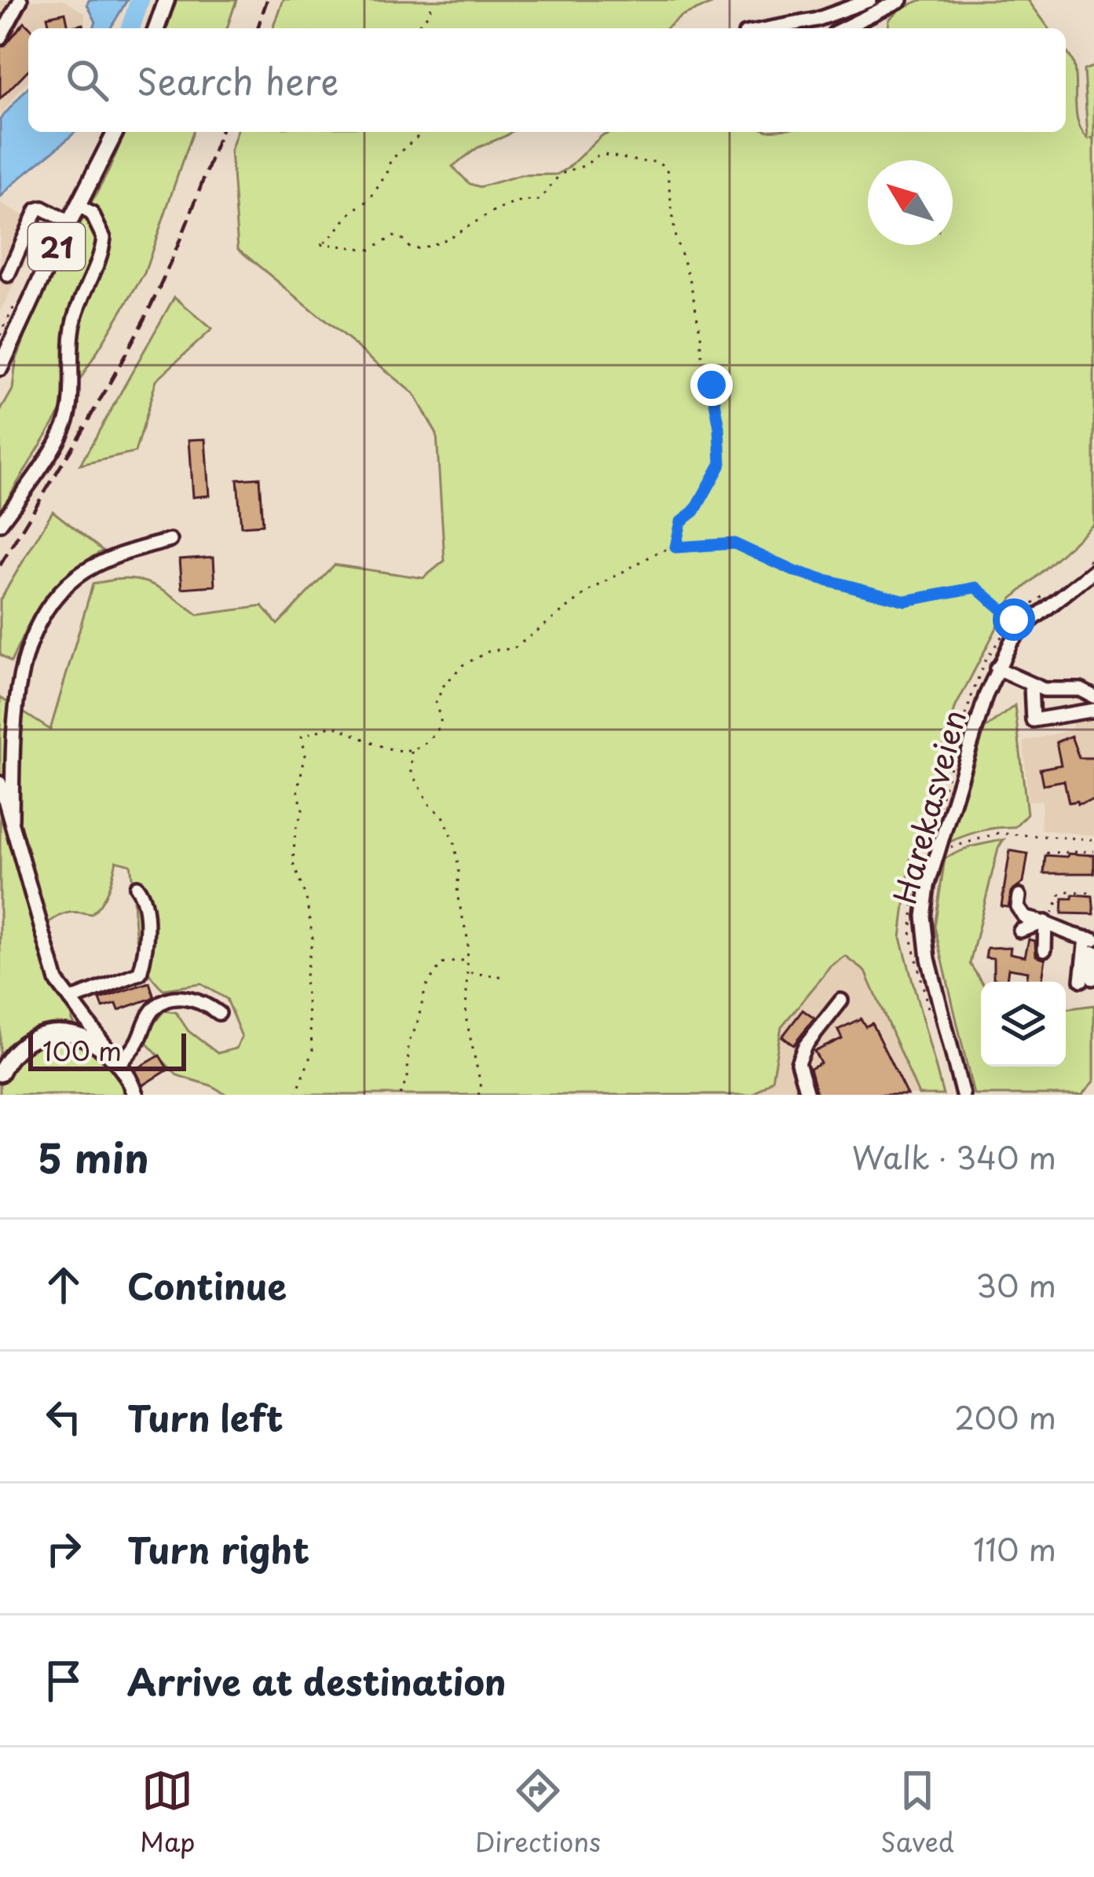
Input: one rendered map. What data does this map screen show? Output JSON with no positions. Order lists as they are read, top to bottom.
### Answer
{
  "streets": {
    "main road": ["21"],
    "street": ["Harekasveien"]
  },
  "scale_bar": "100 m",
  "north": "top left",
  "page": {
    "search": "Search here",
    "scale": "100 m",
    "heading": ["5 min", "Walk · 340 m"],
    "list": [
      ["Continue", "30 m"],
      ["Turn left", "200 m"],
      ["Turn right", "110 m"],
      "Arrive at destination"
    ],
    "nav": ["Map", "Directions", "Saved"]
  }
}
